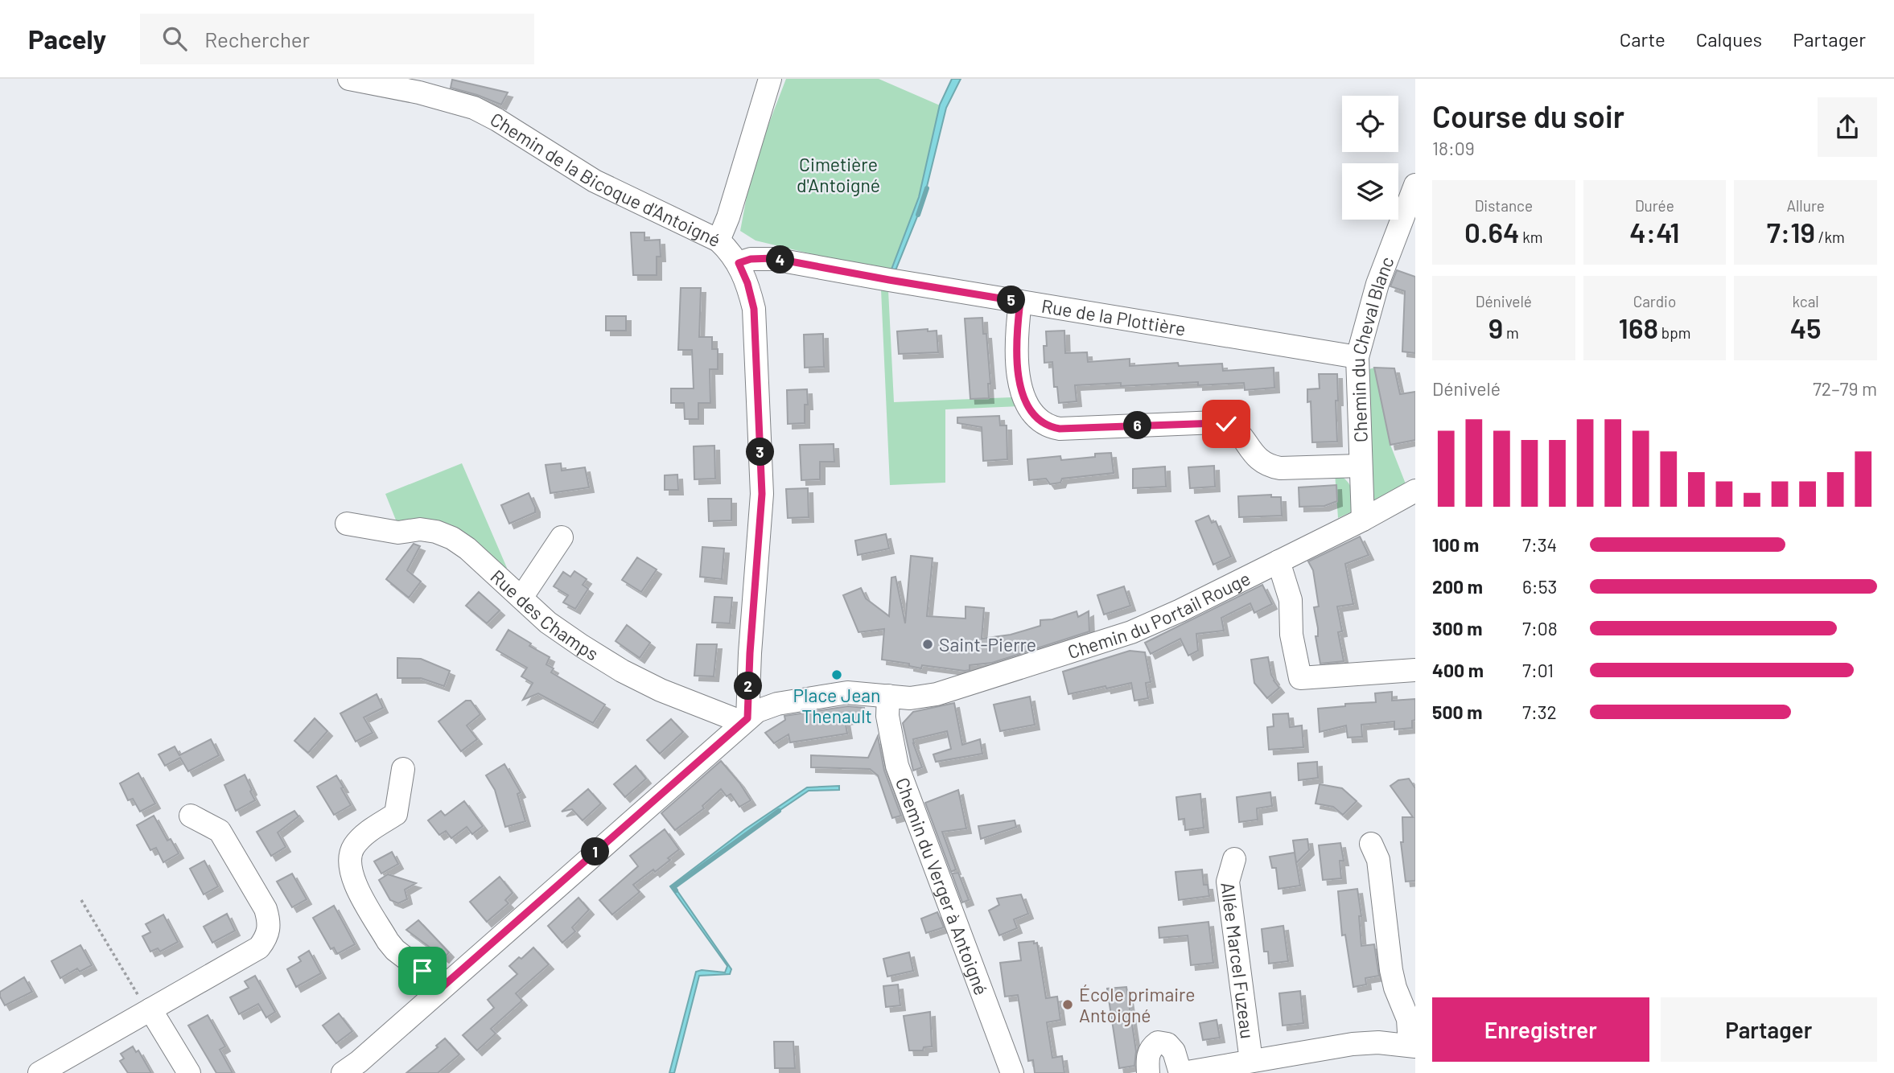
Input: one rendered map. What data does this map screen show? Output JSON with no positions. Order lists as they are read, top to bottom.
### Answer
{
  "streets": {
    "street": [
      "Chemin de la Bicoque d'Antoigné",
      "Rue de la Plottière",
      "Chemin du Cheval Blanc",
      "Rue des Champs",
      "Chemin du Portail Rouge",
      "Chemin du Verger à Antoigné",
      "Allée Marcel Fuzeau"
    ]
  },
  "crossings": [
    ["Chemin de la Bicoque d'Antoigné", "Rue de la Plottière"],
    ["Chemin de la Bicoque d'Antoigné", "Rue des Champs"],
    ["Chemin de la Bicoque d'Antoigné", "Chemin du Portail Rouge"],
    ["Rue de la Plottière", "Chemin du Cheval Blanc"],
    ["Chemin du Cheval Blanc", "Chemin du Portail Rouge"],
    ["Rue des Champs", "Chemin du Portail Rouge"],
    ["Chemin du Portail Rouge", "Chemin du Verger à Antoigné"]
  ],
  "parks": ["Cimetière d'Antoigné"],
  "places": ["Saint-Pierre", "Place Jean Thenault", "École primaire Antoigné"],
  "page": {
    "header": "Pacely",
    "search": "Rechercher",
    "nav": ["Carte", "Calques", "Partager"],
    "heading": ["Course du soir", "18:09"],
    "stats": [
      ["Distance", "0.64 km"],
      ["Durée", "4:41"],
      ["Allure", "7:19 /km"],
      ["Dénivelé", "9 m"],
      ["Cardio", "168 bpm"],
      ["kcal", "45"]
    ],
    "pins": [
      "4",
      "5",
      "6",
      "3",
      "2",
      "1"
    ],
    "chart": ["Dénivelé", "72–79 m"],
    "list": [
      {
        "name": "100 m",
        "note": "7:34"
      },
      {
        "name": "200 m",
        "note": "6:53"
      },
      {
        "name": "300 m",
        "note": "7:08"
      },
      {
        "name": "400 m",
        "note": "7:01"
      },
      {
        "name": "500 m",
        "note": "7:32"
      }
    ],
    "buttons": ["Enregistrer", "Partager"]
  }
}
